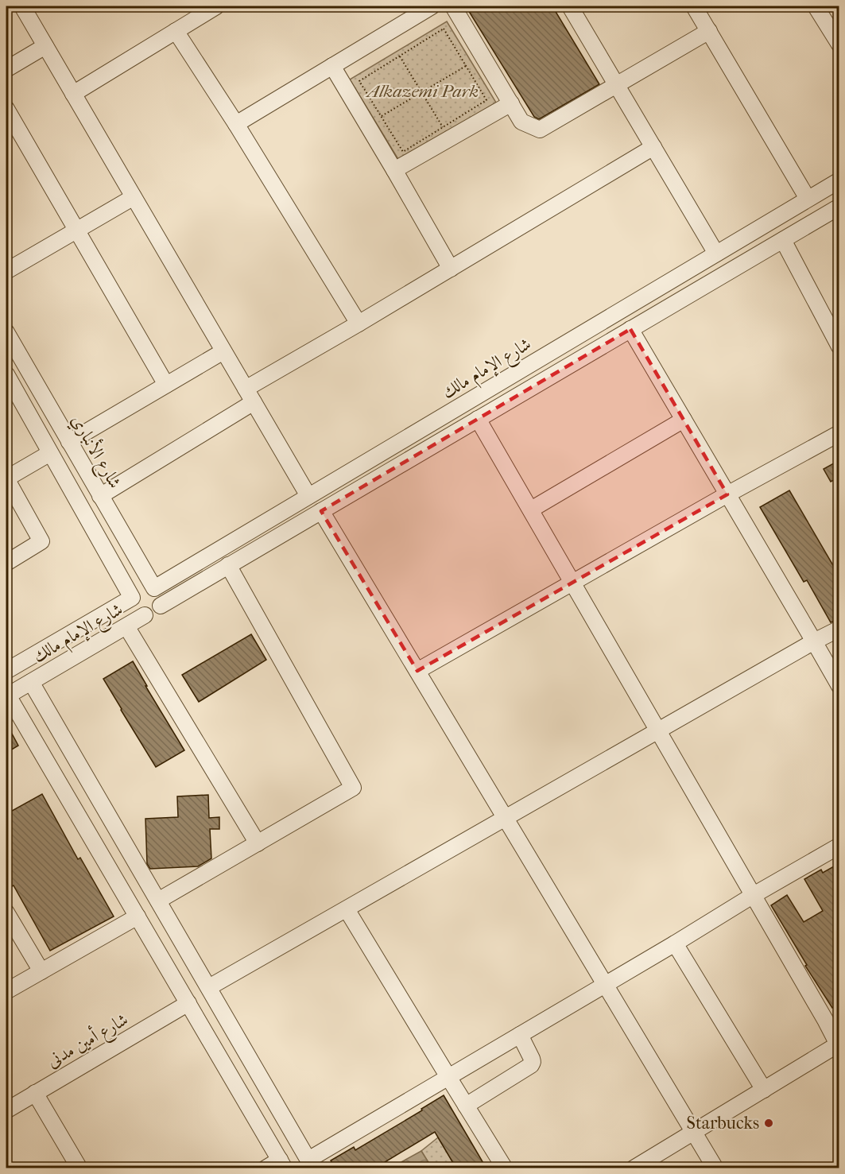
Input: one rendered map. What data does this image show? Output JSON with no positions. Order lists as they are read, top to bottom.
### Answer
{
  "streets": {
    "street": ["شارع الإمام مالك", "شارع الأنباري", "شارع أمين مدنى"]
  },
  "crossings": [
    ["شارع الإمام مالك", "شارع الأنباري"]
  ],
  "parks": ["Alkazemi Park"],
  "places": ["Starbucks"]
}
